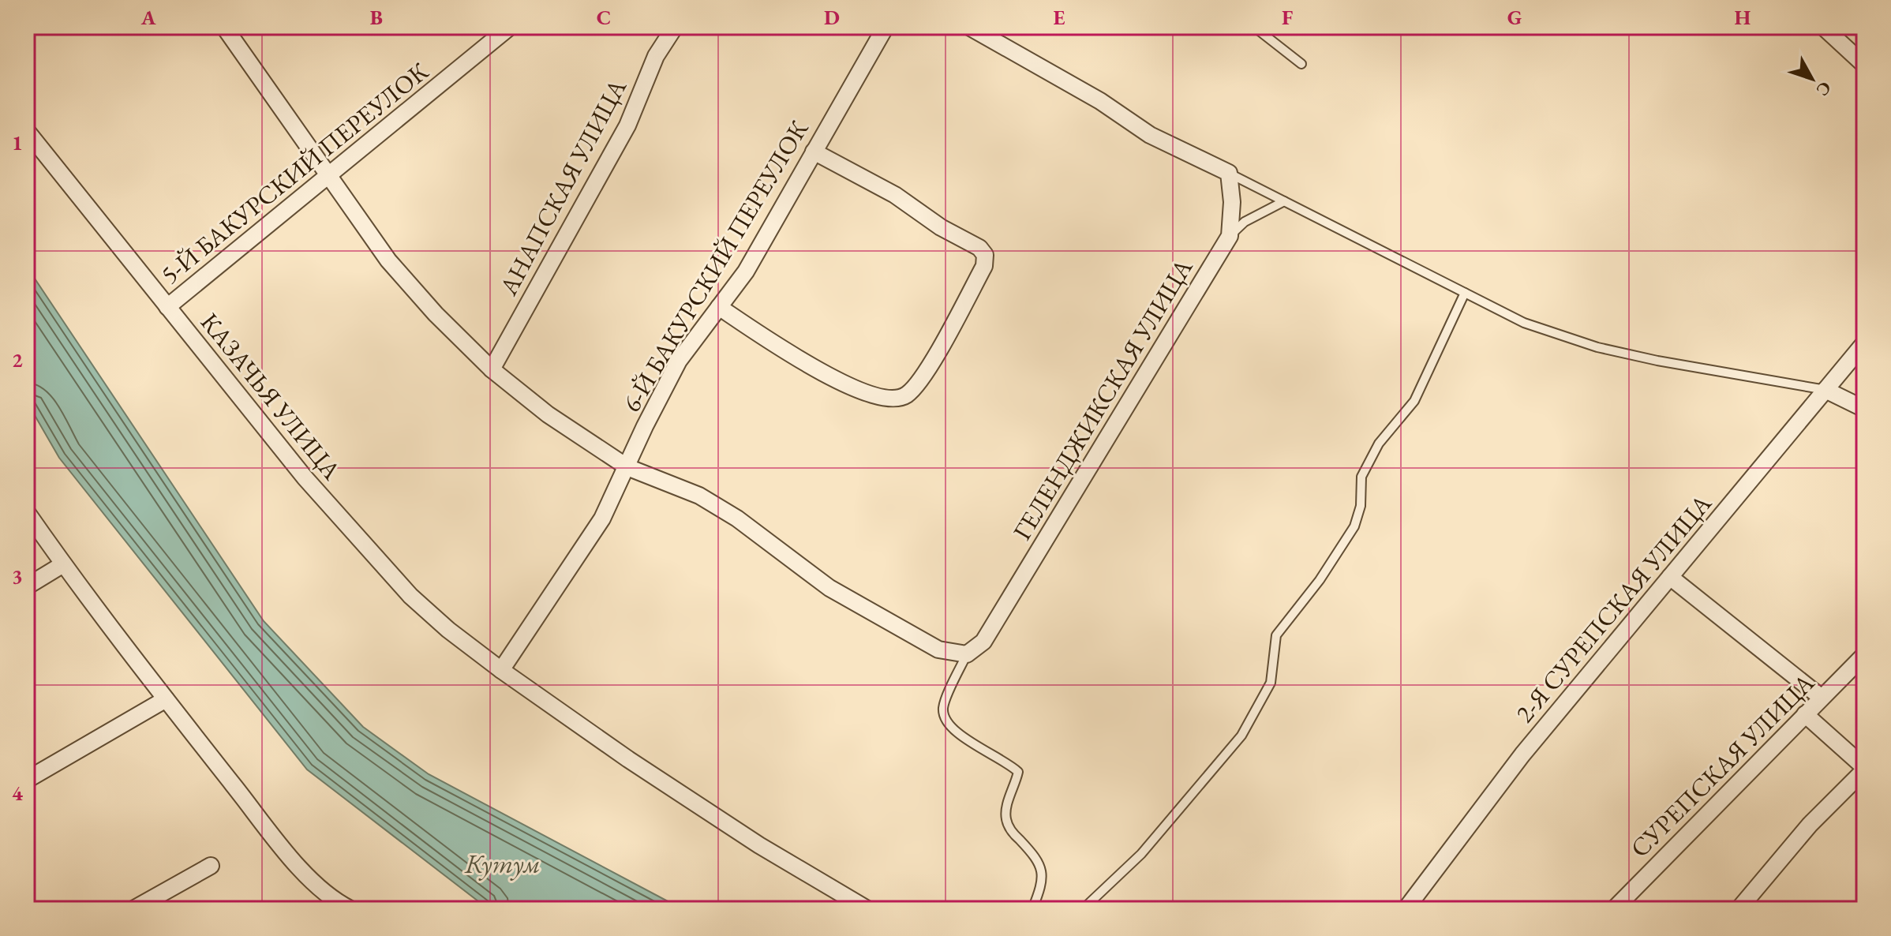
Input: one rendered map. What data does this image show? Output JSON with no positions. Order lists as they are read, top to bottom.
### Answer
{
  "streets": {
    "street": [
      "5-Й БАКУРСКИЙ ПЕРЕУЛОК",
      "АНАПСКАЯ УЛИЦА",
      "6-Й БАКУРСКИЙ ПЕРЕУЛОК",
      "КАЗАЧЬЯ УЛИЦА",
      "ГЕЛЕНДЖИКСКАЯ УЛИЦА",
      "2-Я СУРЕПСКАЯ УЛИЦА",
      "СУРЕПСКАЯ УЛИЦА"
    ]
  },
  "crossings": [
    ["5-Й БАКУРСКИЙ ПЕРЕУЛОК", "КАЗАЧЬЯ УЛИЦА"],
    ["6-Й БАКУРСКИЙ ПЕРЕУЛОК", "КАЗАЧЬЯ УЛИЦА"]
  ],
  "water": ["Кутум"],
  "north": "bottom right",
  "grid": {
    "columns": [
      "A",
      "B",
      "C",
      "D",
      "E",
      "F",
      "G",
      "H"
    ],
    "rows": [
      "1",
      "2",
      "3",
      "4"
    ]
  }
}
